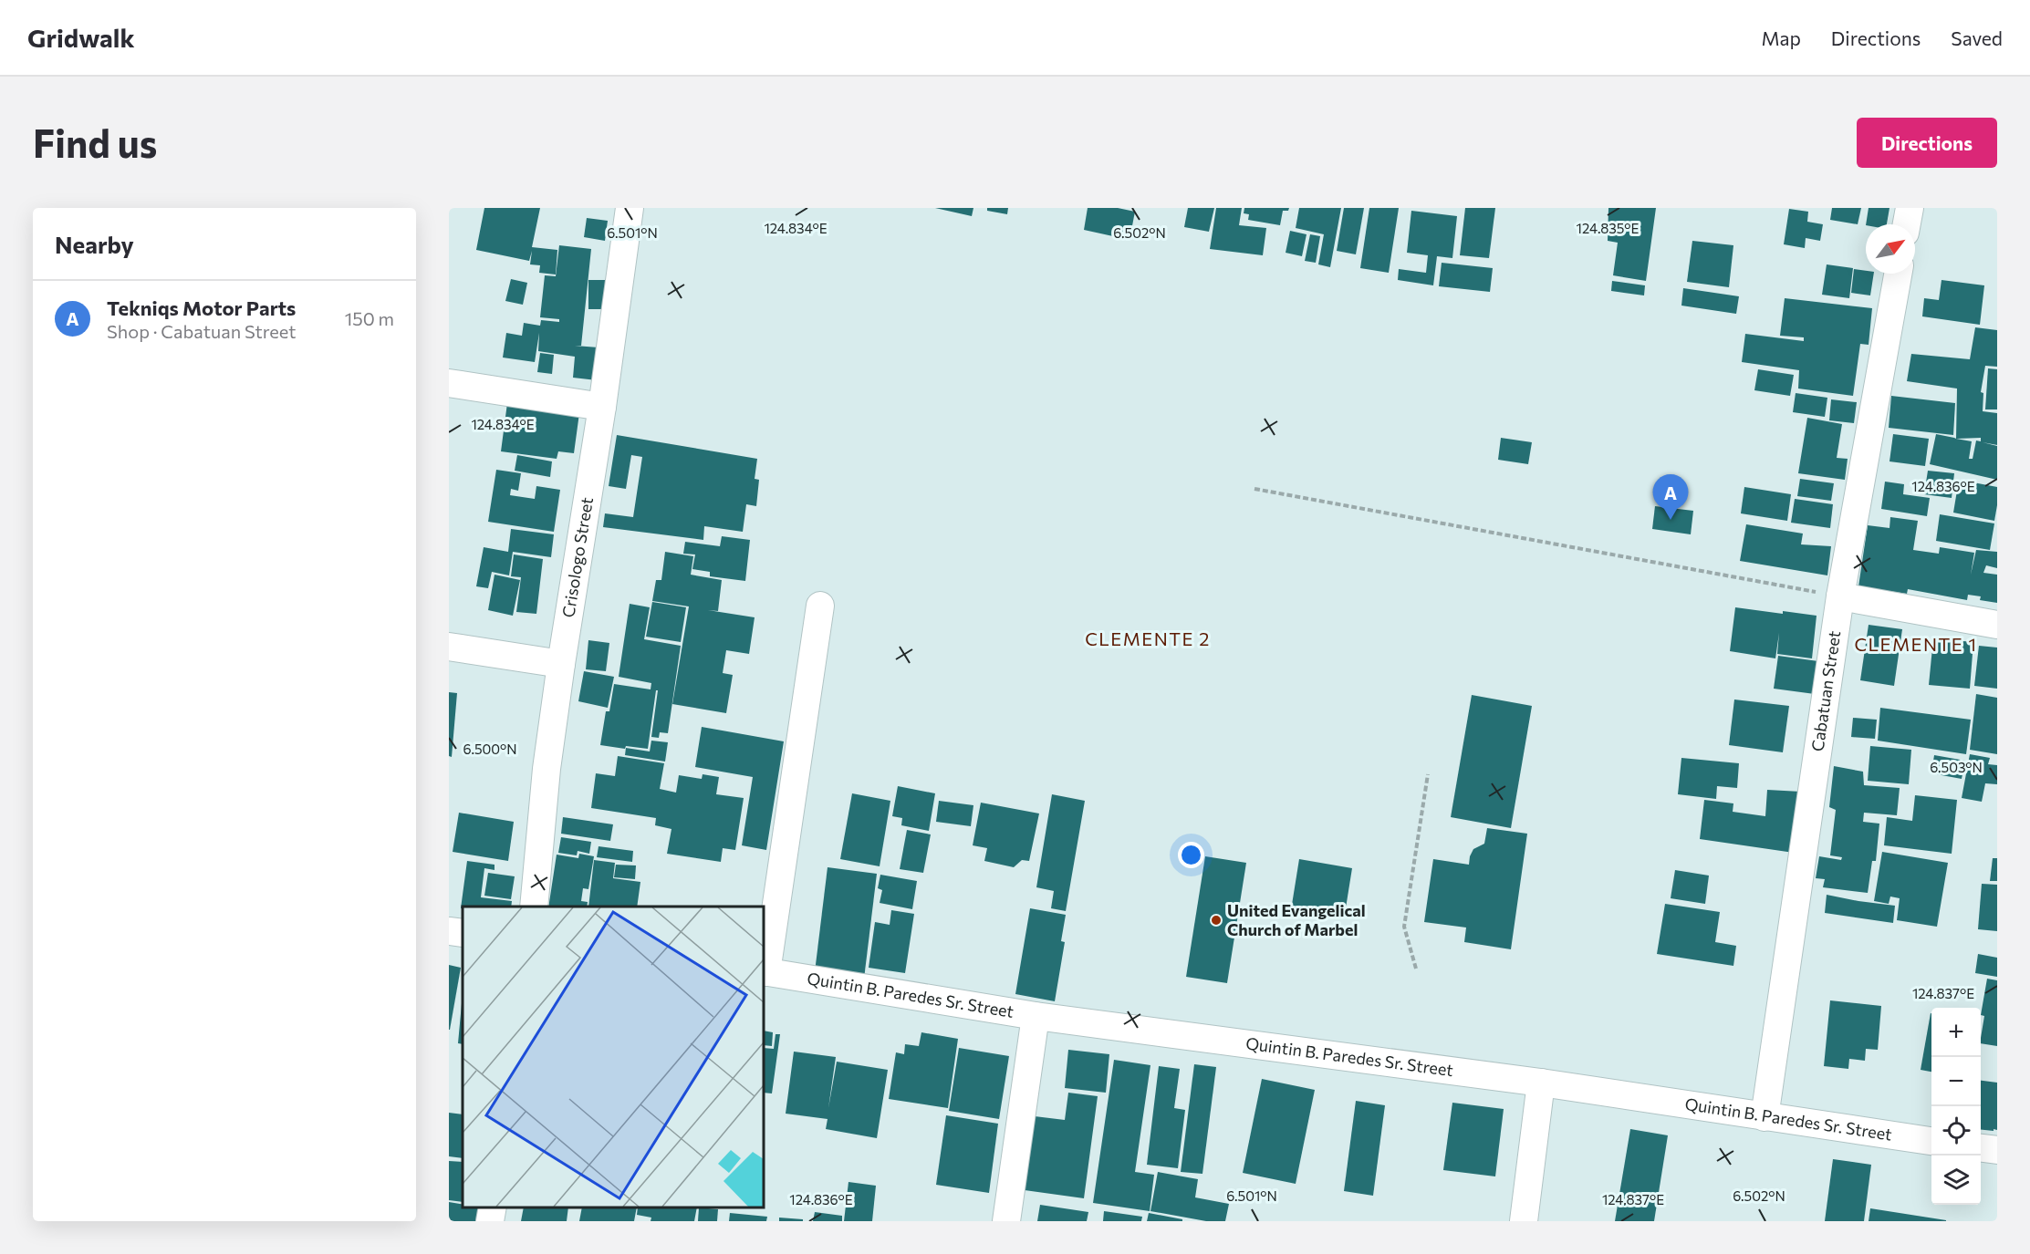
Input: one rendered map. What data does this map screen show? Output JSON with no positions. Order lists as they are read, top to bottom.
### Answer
{
  "streets": {
    "street": ["Crisologo Street", "Cabatuan Street", "Quintin B. Paredes Sr. Street"]
  },
  "crossings": [
    ["Cabatuan Street", "Quintin B. Paredes Sr. Street"]
  ],
  "districts": ["CLEMENTE 2", "CLEMENTE 1"],
  "places": ["United Evangelical Church of Marbel"],
  "north": "top right",
  "page": {
    "header": "Gridwalk",
    "nav": ["Map", "Directions", "Saved"],
    "buttons": "Directions",
    "title": "Find us",
    "heading": "Nearby",
    "list": [
      {
        "mark": "A",
        "name": "Tekniqs Motor Parts",
        "note": "Shop · Cabatuan Street",
        "value": "150 m"
      }
    ],
    "pins": "A",
    "map_buttons": ["+", "−"]
  },
  "coordinates": [
    "124.835°E",
    "124.834°E",
    "6.501°N",
    "6.502°N",
    "124.836°E",
    "6.500°N",
    "6.503°N",
    "124.837°E"
  ]
}
